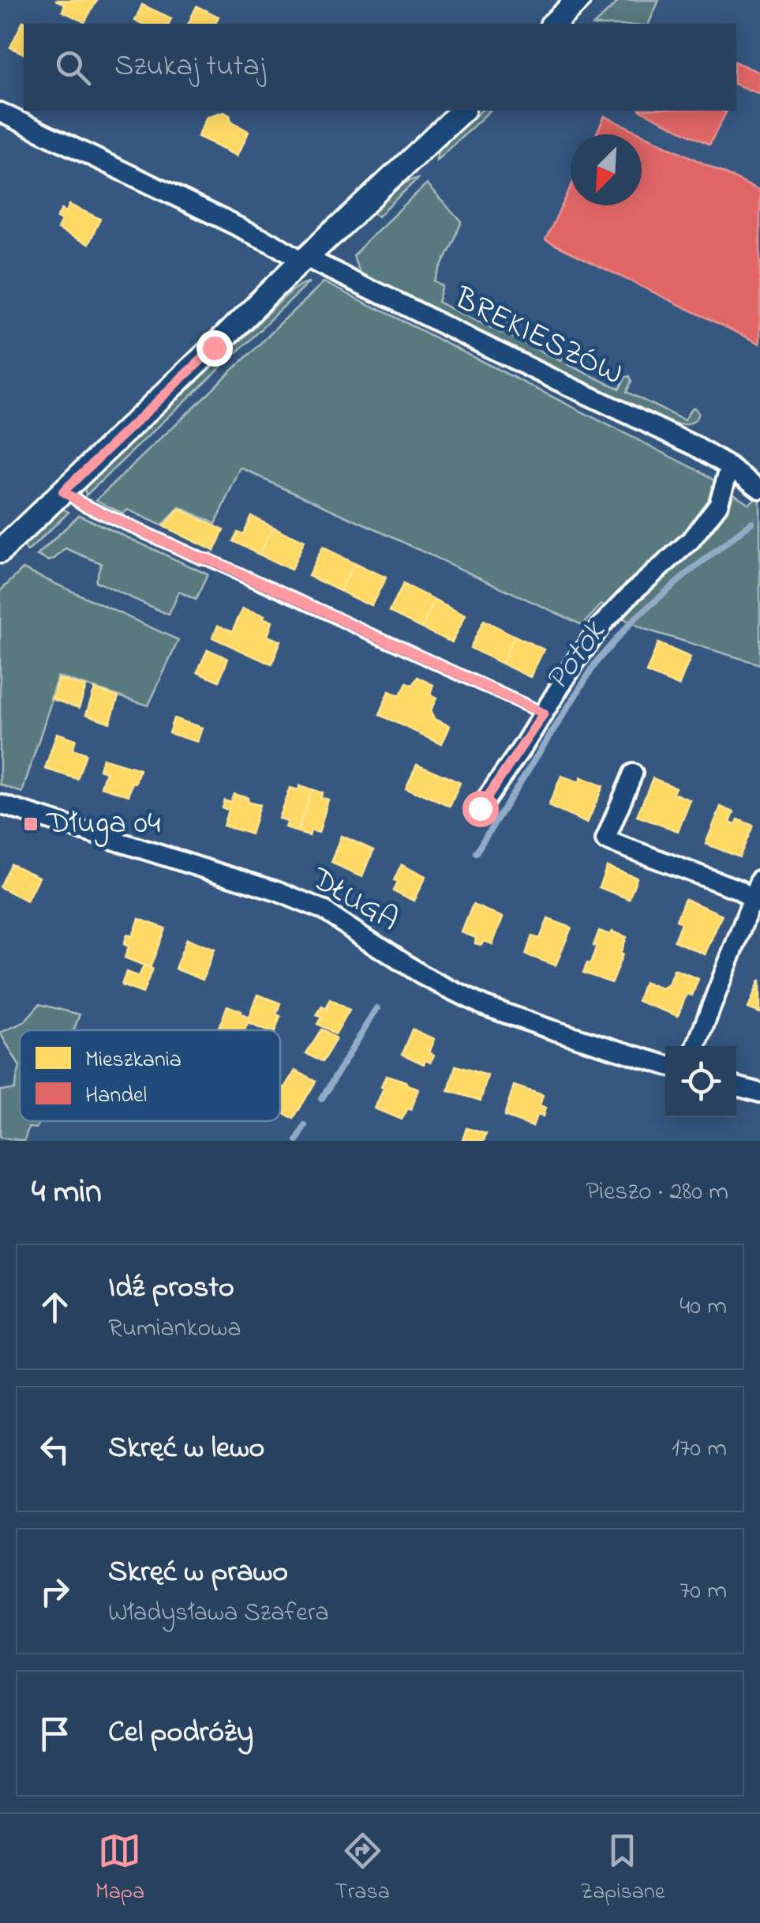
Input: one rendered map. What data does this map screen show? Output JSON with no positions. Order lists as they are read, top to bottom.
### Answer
{
  "streets": {
    "street": ["BREKIESZÓW", "DŁUGA"]
  },
  "water": ["Potok"],
  "places": {
    "transit": ["Długa 04"]
  },
  "legend": ["Mieszkania", "Handel"],
  "north": "bottom left",
  "page": {
    "search": "Szukaj tutaj",
    "heading": ["4 min", "Pieszo · 280 m"],
    "list": [
      ["Idź prosto", "Rumiankowa", "40 m"],
      ["Skręć w lewo", "170 m"],
      ["Skręć w prawo", "Władysława Szafera", "70 m"],
      "Cel podróży"
    ],
    "nav": ["Mapa", "Trasa", "Zapisane"]
  }
}
